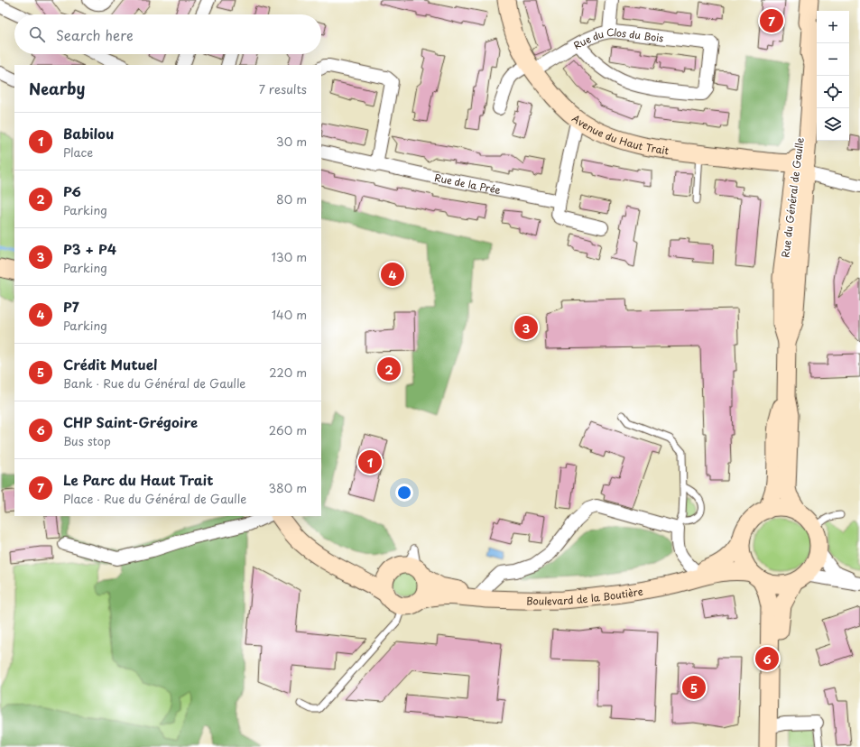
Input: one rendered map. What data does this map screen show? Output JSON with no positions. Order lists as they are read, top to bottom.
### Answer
{
  "streets": {
    "street": [
      "Rue du Clos du Bois",
      "Avenue du Haut Trait",
      "Rue de la Prée",
      "Rue du Général de Gaulle",
      "Boulevard de la Boutière"
    ]
  },
  "crossings": [
    ["Rue du Clos du Bois", "Avenue du Haut Trait"],
    ["Avenue du Haut Trait", "Rue du Général de Gaulle"],
    ["Rue du Général de Gaulle", "Boulevard de la Boutière"]
  ],
  "page": {
    "pins": [
      "7",
      "4",
      "3",
      "2",
      "1",
      "6",
      "5"
    ],
    "map_buttons": ["+", "−"],
    "search": "Search here",
    "heading": ["Nearby", "7 results"],
    "list": [
      {
        "mark": "1",
        "name": "Babilou",
        "note": "Place",
        "value": "30 m"
      },
      {
        "mark": "2",
        "name": "P6",
        "note": "Parking",
        "value": "80 m"
      },
      {
        "mark": "3",
        "name": "P3 + P4",
        "note": "Parking",
        "value": "130 m"
      },
      {
        "mark": "4",
        "name": "P7",
        "note": "Parking",
        "value": "140 m"
      },
      {
        "mark": "5",
        "name": "Crédit Mutuel",
        "note": "Bank · Rue du Général de Gaulle",
        "value": "220 m"
      },
      {
        "mark": "6",
        "name": "CHP Saint-Grégoire",
        "note": "Bus stop",
        "value": "260 m"
      },
      {
        "mark": "7",
        "name": "Le Parc du Haut Trait",
        "note": "Place · Rue du Général de Gaulle",
        "value": "380 m"
      }
    ]
  }
}
